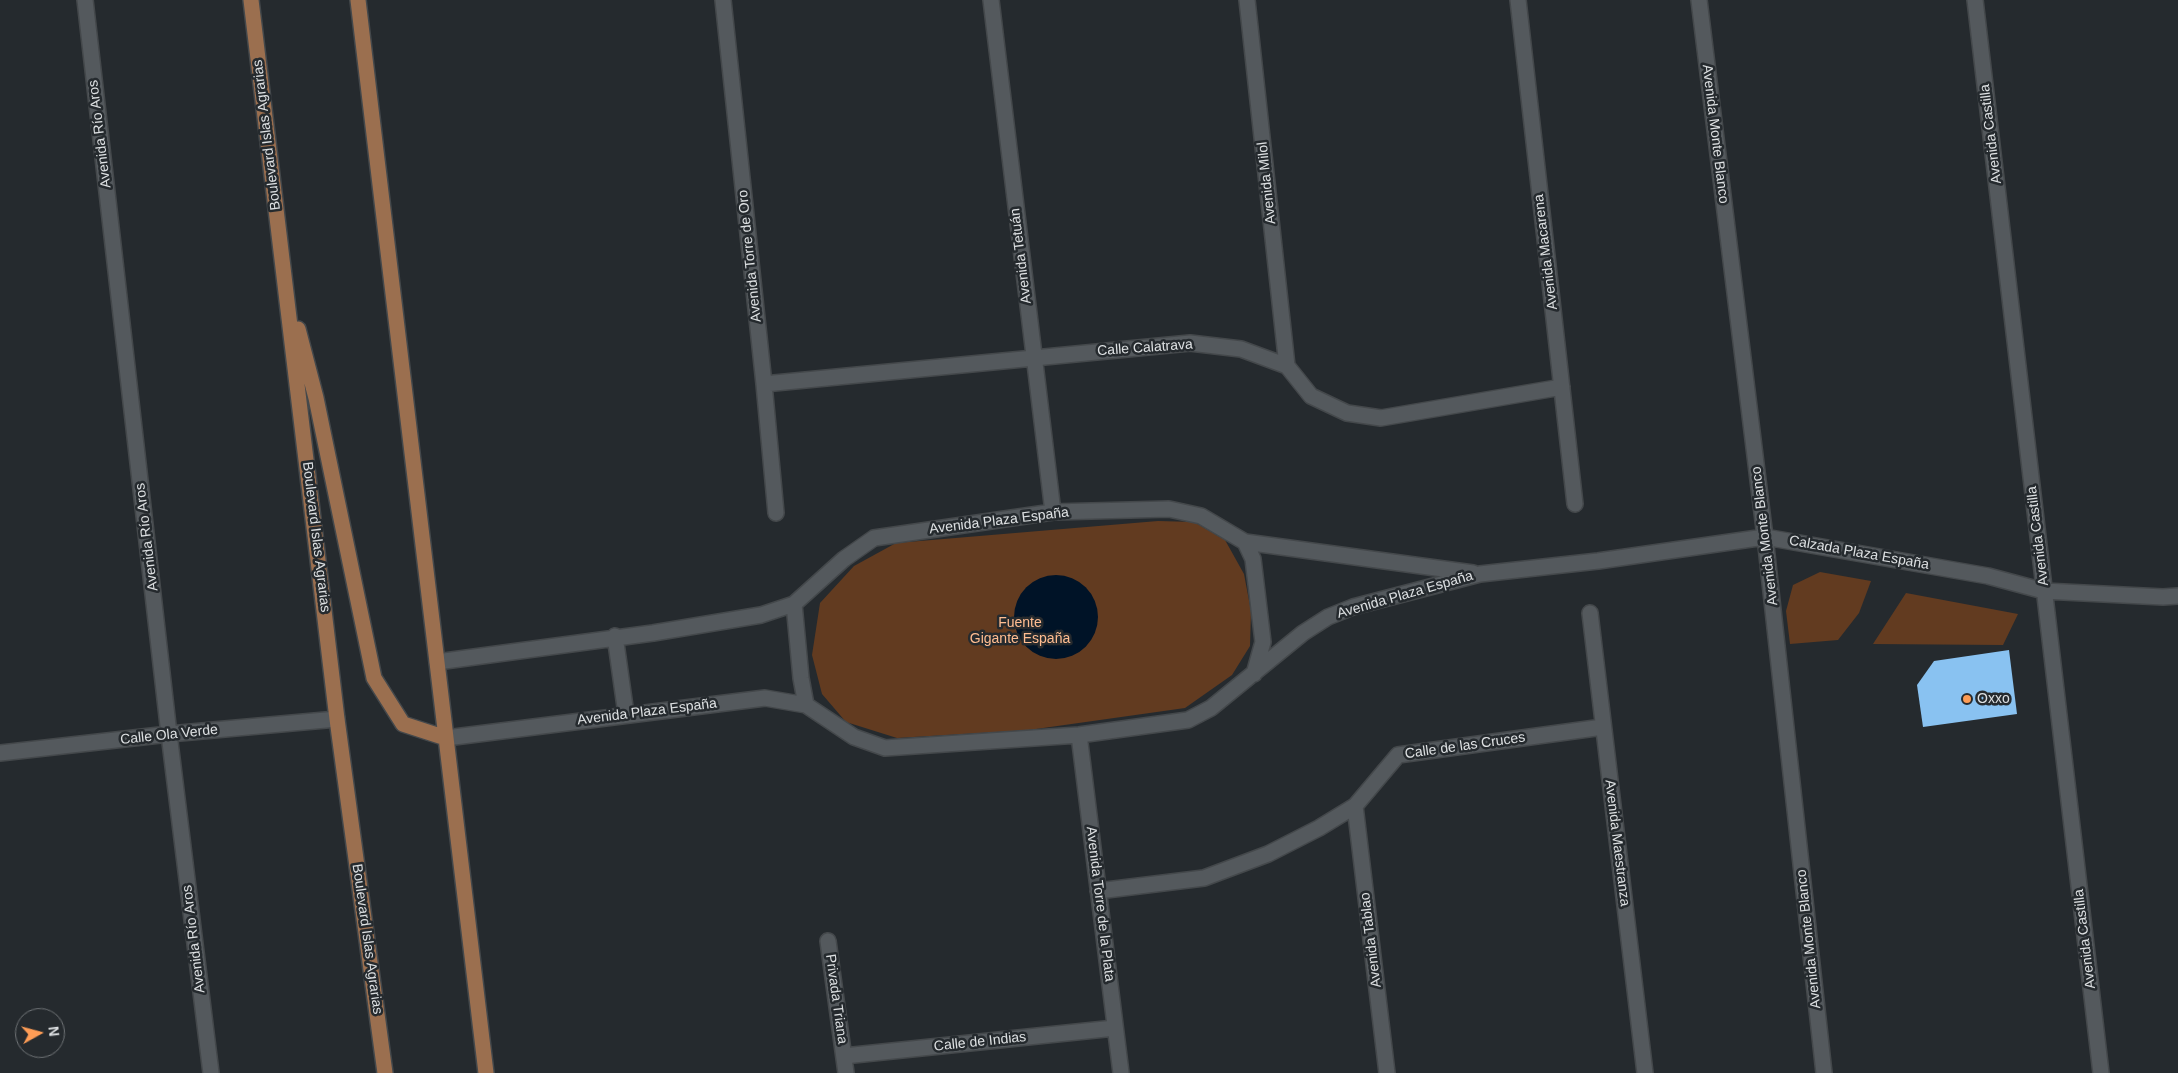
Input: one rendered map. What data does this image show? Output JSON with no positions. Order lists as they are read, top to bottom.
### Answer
{
  "streets": {
    "main road": ["Boulevard Islas Agrarias"],
    "street": [
      "Avenida Río Aros",
      "Avenida Monte Blanco",
      "Avenida Castilla",
      "Avenida Milol",
      "Avenida Macarena",
      "Avenida Torre de Oro",
      "Avenida Tetuán",
      "Calle Calatrava",
      "Avenida Plaza España",
      "Calzada Plaza España",
      "Calle Ola Verde",
      "Calle de las Cruces",
      "Avenida Maestranza",
      "Avenida Torre de la Plata",
      "Avenida Tablao",
      "Privada Triana",
      "Calle de Indias"
    ]
  },
  "crossings": [
    ["Avenida Río Aros", "Calle Ola Verde"],
    ["Avenida Monte Blanco", "Calzada Plaza España"],
    ["Avenida Castilla", "Calzada Plaza España"],
    ["Boulevard Islas Agrarias", "Calle Ola Verde"],
    ["Avenida Milol", "Calle Calatrava"],
    ["Avenida Torre de Oro", "Calle Calatrava"],
    ["Avenida Tetuán", "Calle Calatrava"],
    ["Avenida Tetuán", "Avenida Plaza España"],
    ["Avenida Plaza España", "Calzada Plaza España"],
    ["Avenida Plaza España", "Avenida Torre de la Plata"],
    ["Calle de las Cruces", "Avenida Maestranza"],
    ["Calle de las Cruces", "Avenida Torre de la Plata"],
    ["Calle de las Cruces", "Avenida Tablao"],
    ["Avenida Torre de la Plata", "Calle de Indias"],
    ["Privada Triana", "Calle de Indias"]
  ],
  "parks": ["Fuente Gigante España"],
  "places": ["Oxxo"],
  "north": "right"
}
